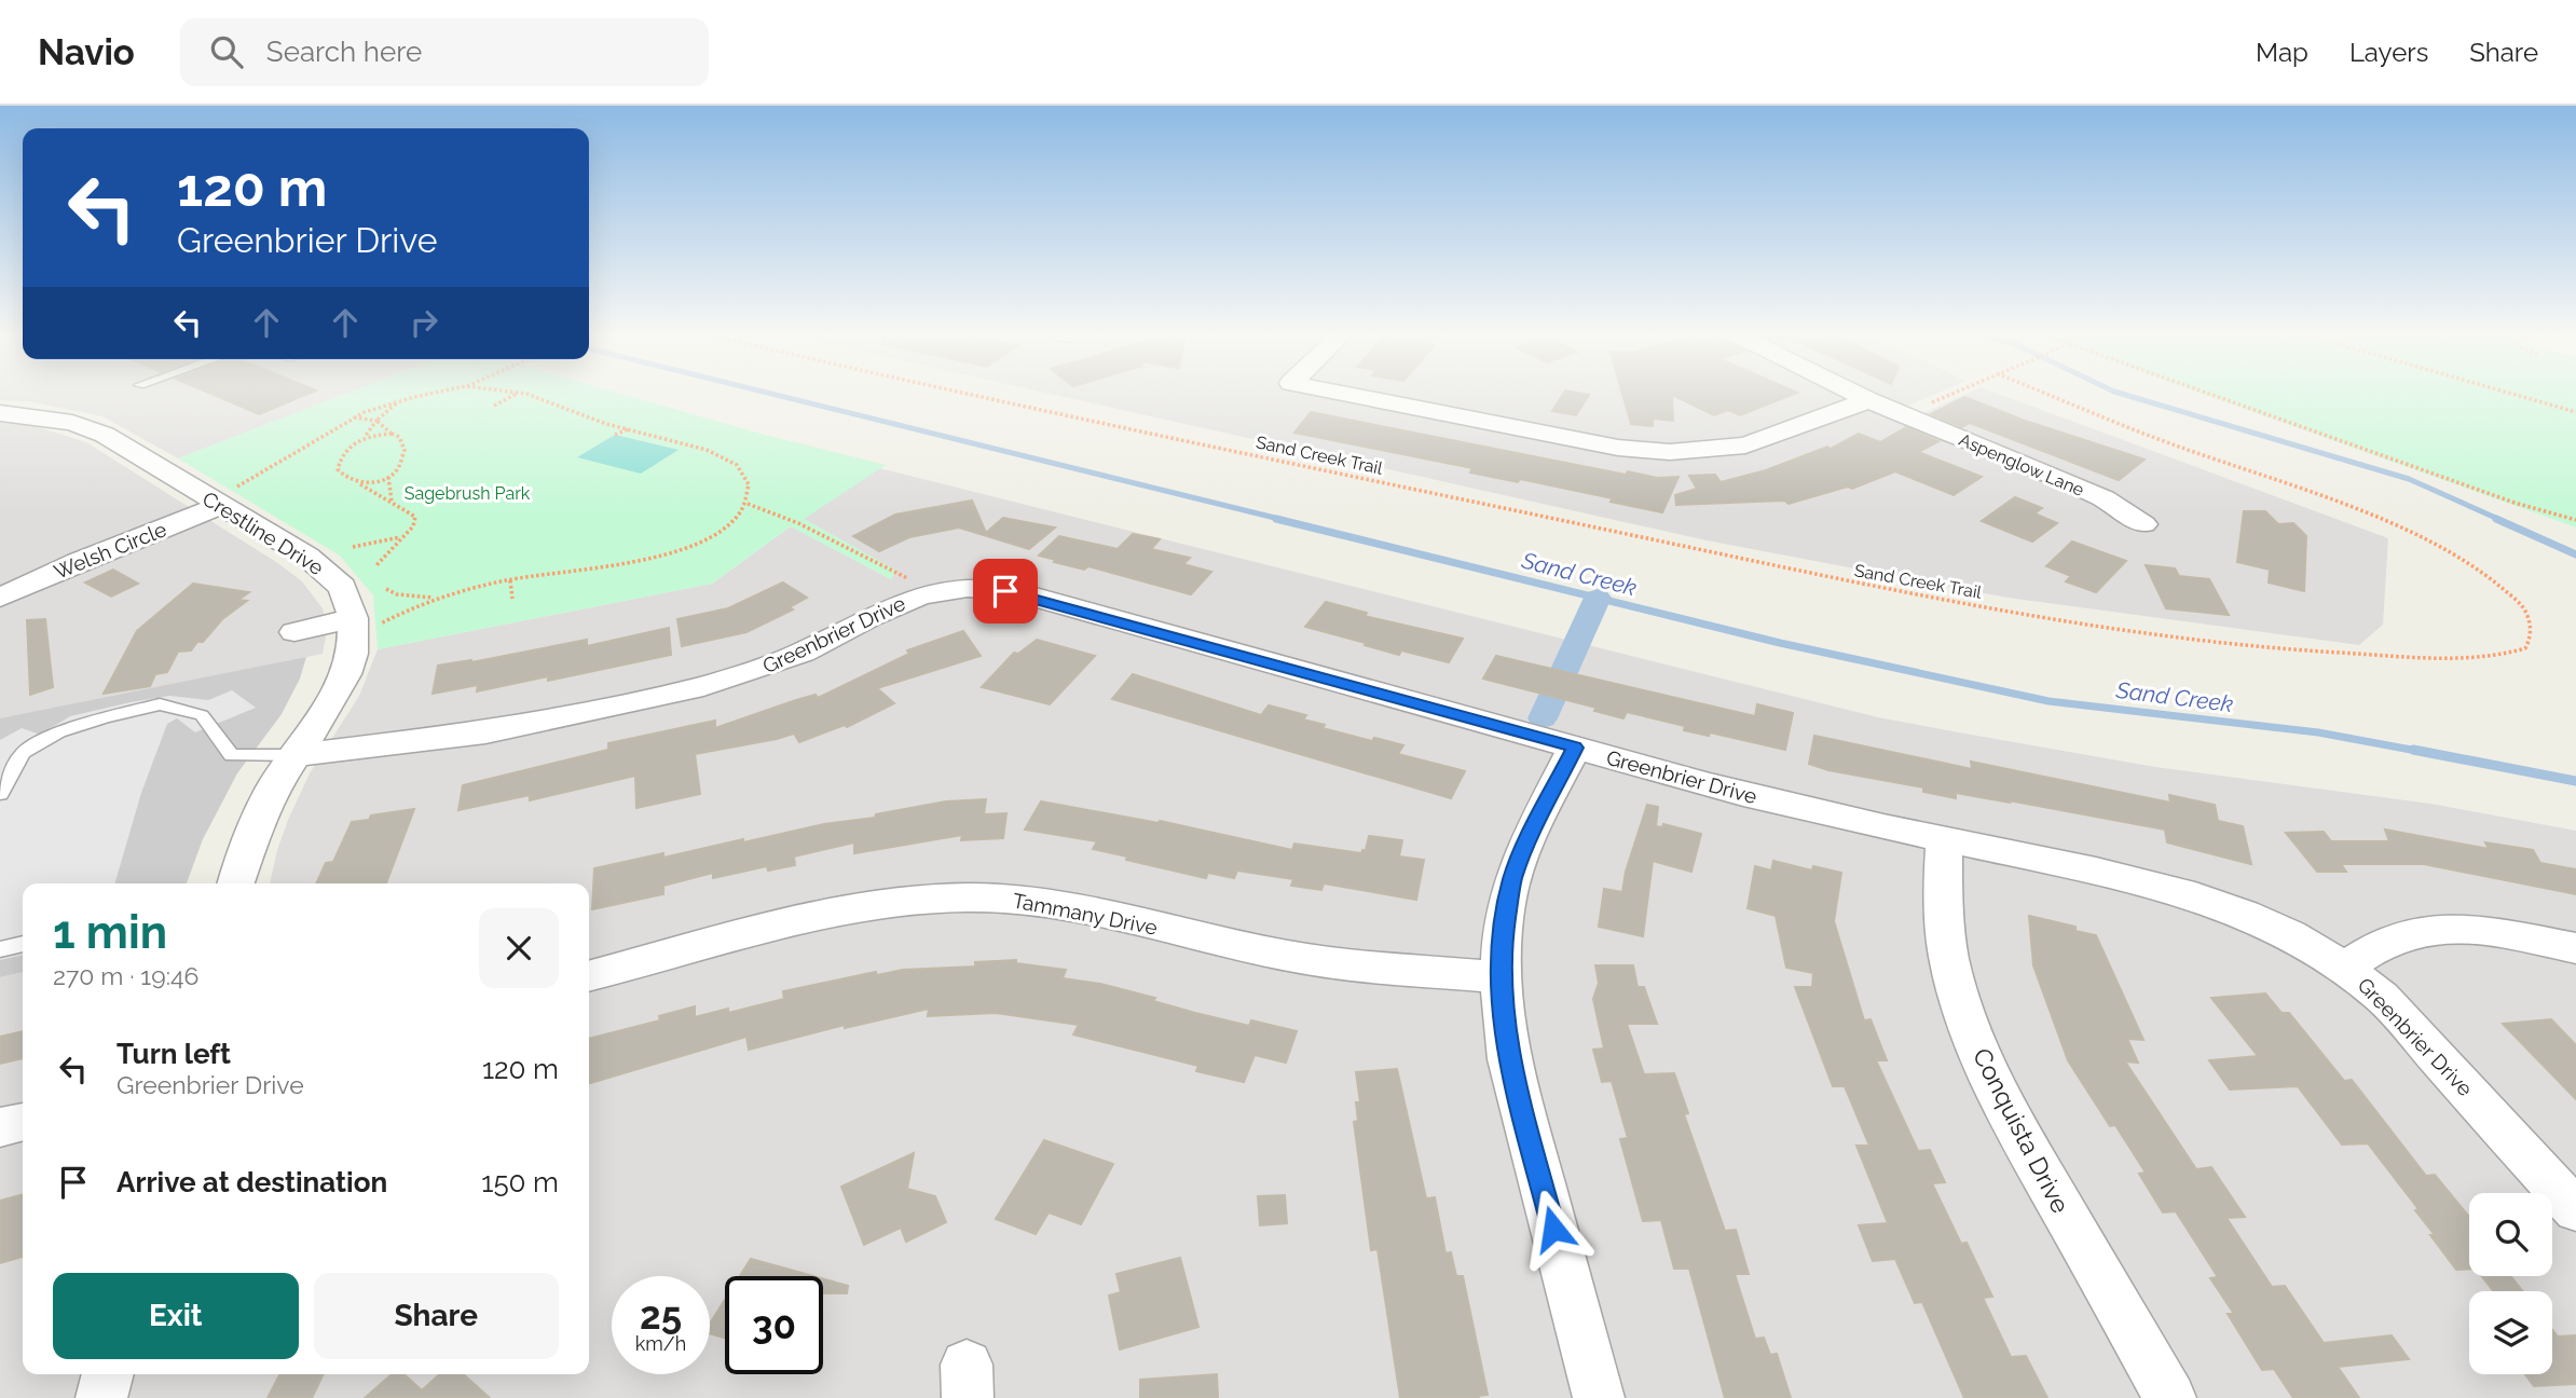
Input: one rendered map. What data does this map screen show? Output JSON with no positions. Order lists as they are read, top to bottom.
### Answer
{
  "streets": {
    "street": [
      "Aspenglow Lane",
      "Crestline Drive",
      "Welsh Circle",
      "Greenbrier Drive",
      "Tammany Drive",
      "Conquista Drive"
    ],
    "path": ["Sand Creek Trail"]
  },
  "crossings": [
    ["Crestline Drive", "Welsh Circle"],
    ["Crestline Drive", "Greenbrier Drive"],
    ["Greenbrier Drive", "Conquista Drive"]
  ],
  "water": ["Sand Creek"],
  "parks": ["Sagebrush Park"],
  "page": {
    "header": "Navio",
    "search": "Search here",
    "nav": ["Map", "Layers", "Share"],
    "turn": ["120 m", "Greenbrier Drive"],
    "heading": ["1 min", "270 m · 19:46"],
    "list": [
      {
        "name": "Turn left",
        "note": "Greenbrier Drive",
        "value": "120 m"
      },
      {
        "name": "Arrive at destination",
        "value": "150 m"
      }
    ],
    "buttons": ["Exit", "Share"],
    "speed": "25 km/h",
    "limit": "30"
  }
}
